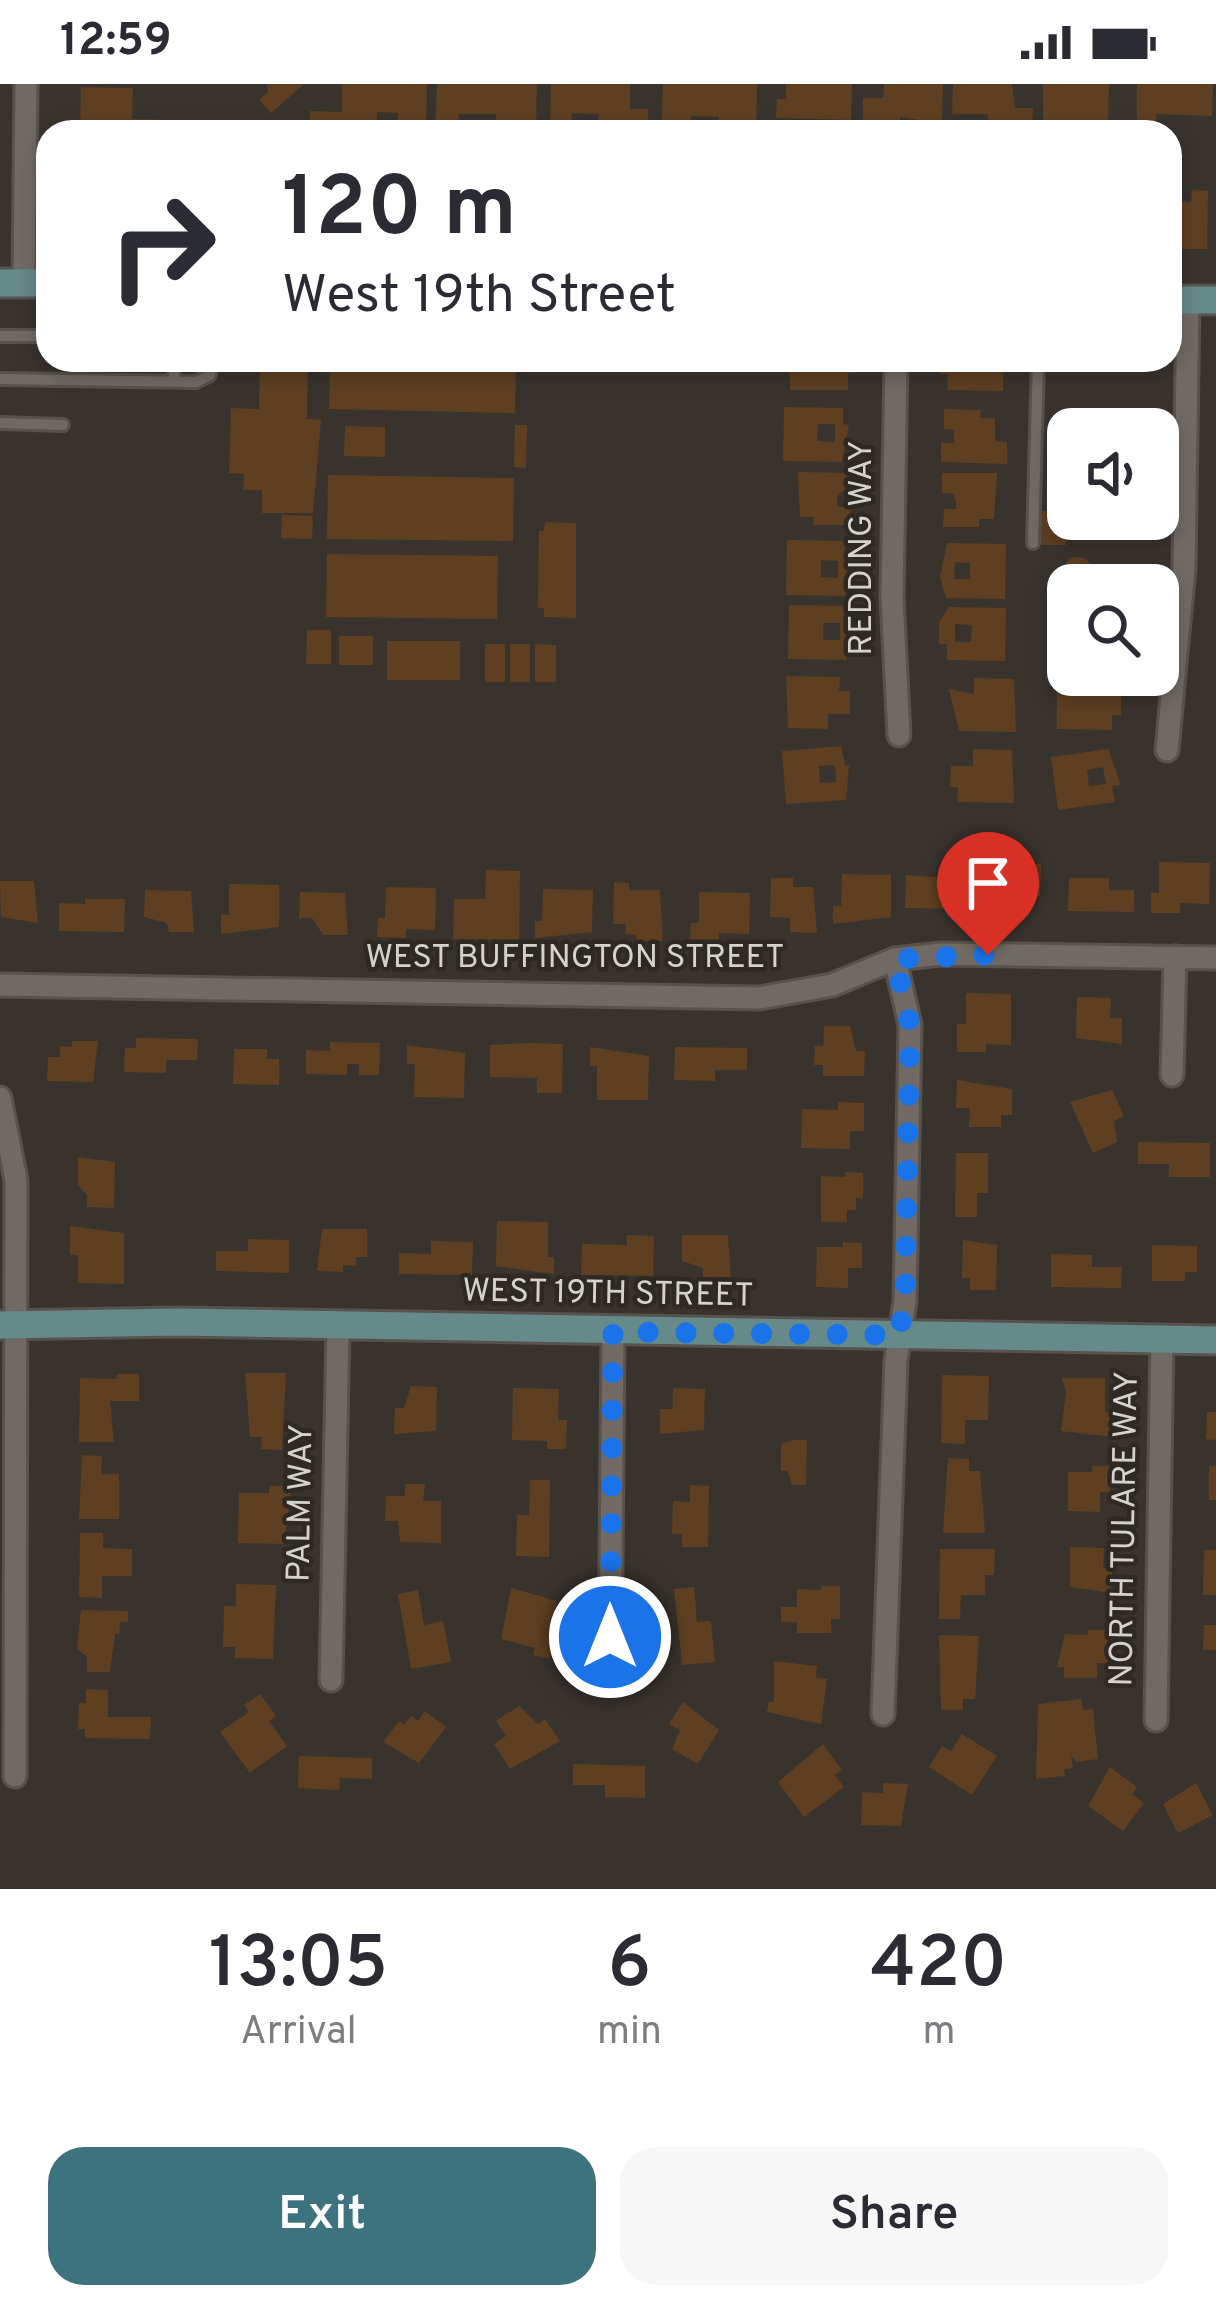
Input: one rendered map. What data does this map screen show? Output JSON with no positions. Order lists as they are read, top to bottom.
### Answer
{
  "streets": {
    "main road": ["WEST 19TH STREET"],
    "street": [
      "REDDING WAY",
      "WEST BUFFINGTON STREET",
      "PALM WAY",
      "NORTH TULARE WAY"
    ]
  },
  "crossings": [
    ["WEST 19TH STREET", "PALM WAY"],
    ["WEST 19TH STREET", "NORTH TULARE WAY"]
  ],
  "page": {
    "status": "12:59",
    "turn": ["120 m", "West 19th Street"],
    "eta": [
      "13:05",
      "Arrival",
      "6",
      "min",
      "420",
      "m"
    ],
    "buttons": ["Exit", "Share"]
  }
}
